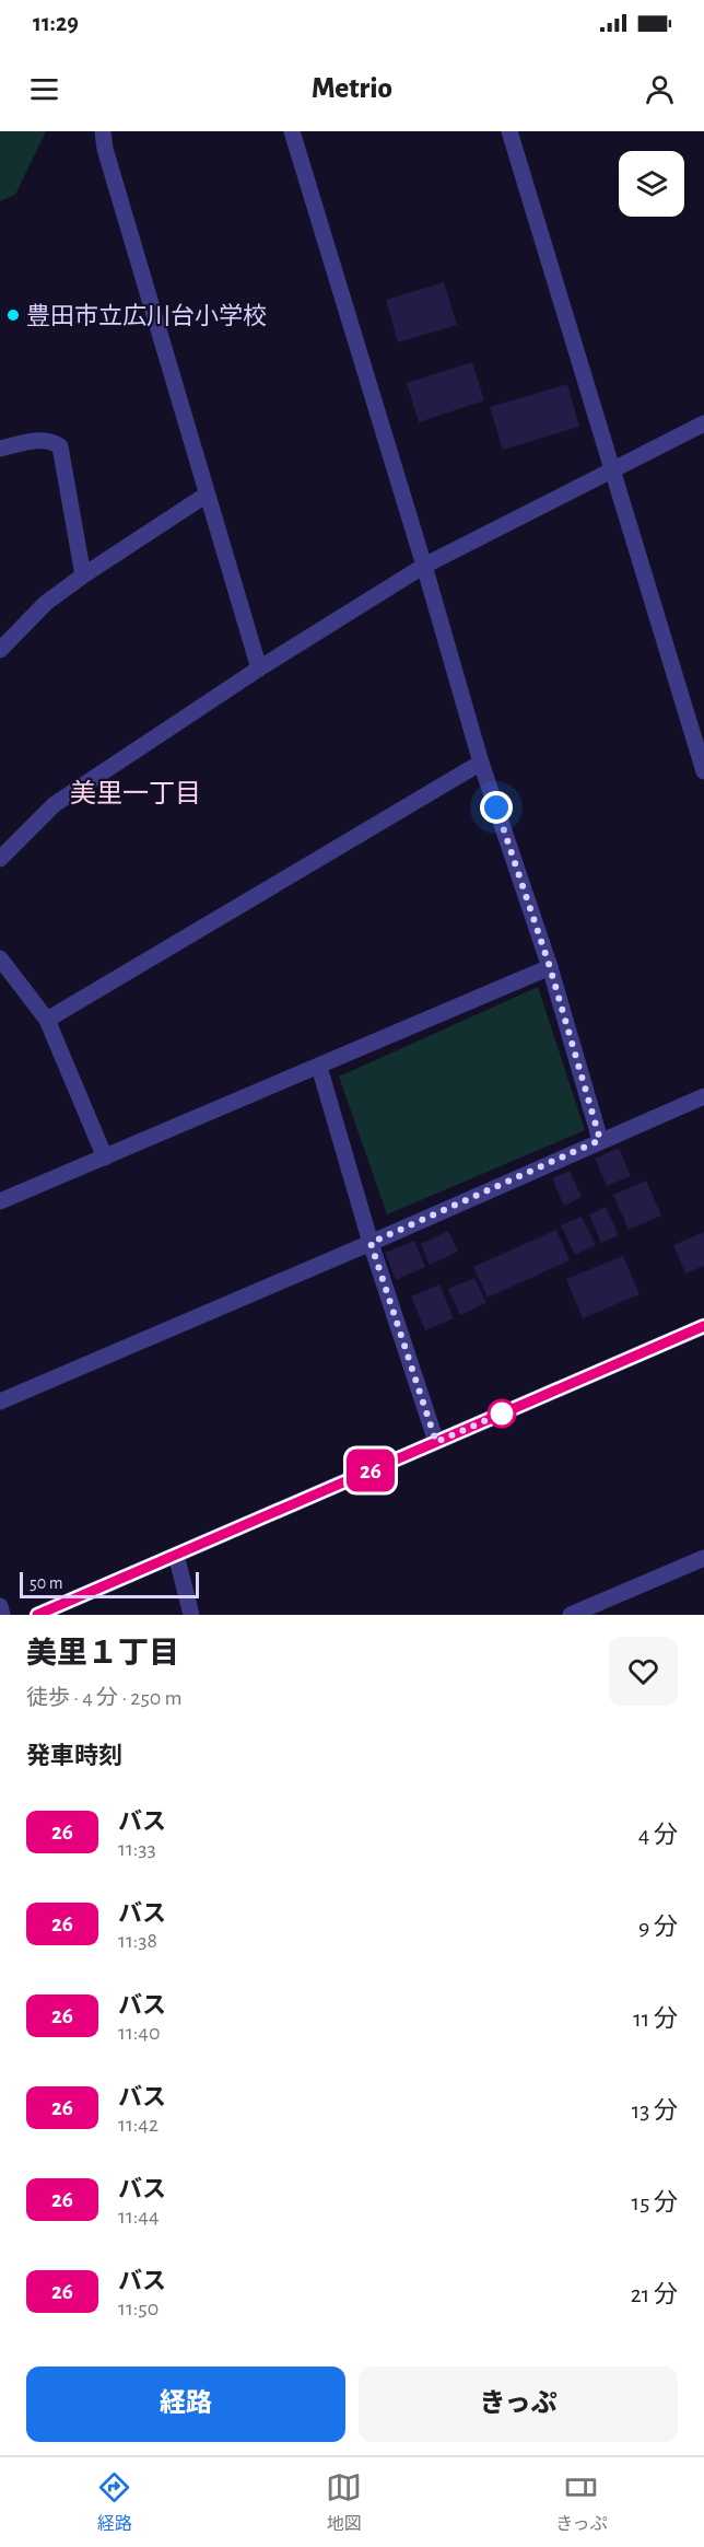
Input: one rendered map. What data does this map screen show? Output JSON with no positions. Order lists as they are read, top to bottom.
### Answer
{
  "districts": ["美里一丁目"],
  "places": ["豊田市立広川台小学校"],
  "lines": ["bus line 26"],
  "scale_bar": "50 m",
  "page": {
    "status": "11:29",
    "header": "Metrio",
    "on_map": "26",
    "scale": "50 m",
    "heading": [
      ["美里１丁目", "徒歩 · 4 分 · 250 m"],
      "発車時刻"
    ],
    "list": [
      {
        "mark": "26",
        "name": "バス",
        "note": "11:33",
        "value": "4 分"
      },
      {
        "mark": "26",
        "name": "バス",
        "note": "11:38",
        "value": "9 分"
      },
      {
        "mark": "26",
        "name": "バス",
        "note": "11:40",
        "value": "11 分"
      },
      {
        "mark": "26",
        "name": "バス",
        "note": "11:42",
        "value": "13 分"
      },
      {
        "mark": "26",
        "name": "バス",
        "note": "11:44",
        "value": "15 分"
      },
      {
        "mark": "26",
        "name": "バス",
        "note": "11:50",
        "value": "21 分"
      }
    ],
    "buttons": ["経路", "きっぷ"],
    "tabs": ["経路", "地図", "きっぷ"]
  }
}
